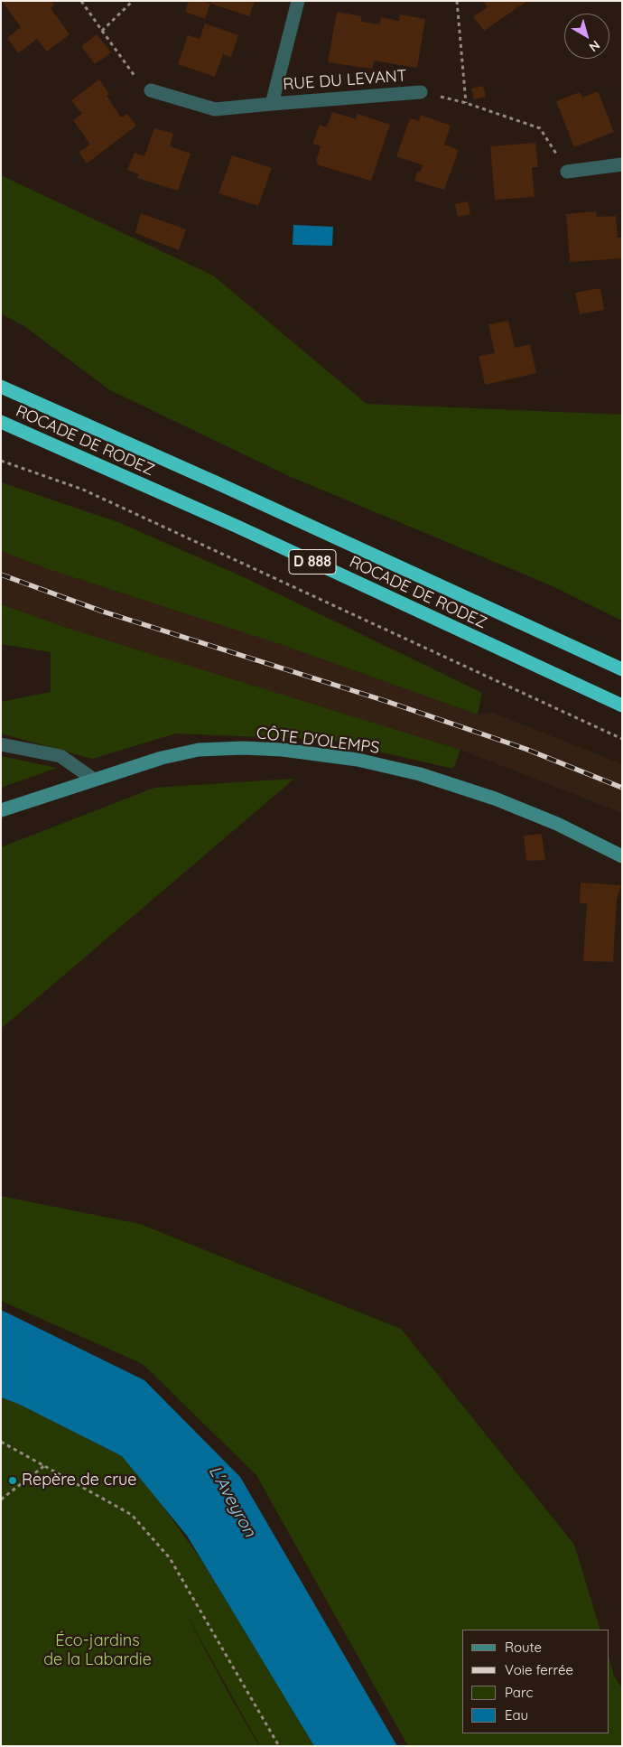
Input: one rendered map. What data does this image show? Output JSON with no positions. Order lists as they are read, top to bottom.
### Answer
{
  "streets": {
    "highway": ["ROCADE DE RODEZ", "D 888"],
    "street": ["RUE DU LEVANT", "CÔTE D'OLEMPS"]
  },
  "water": ["L'Aveyron"],
  "parks": ["Éco-jardins de la Labardie"],
  "places": ["Repère de crue"],
  "legend": [
    "Route",
    "Voie ferrée",
    "Parc",
    "Eau"
  ],
  "north": "bottom right"
}
